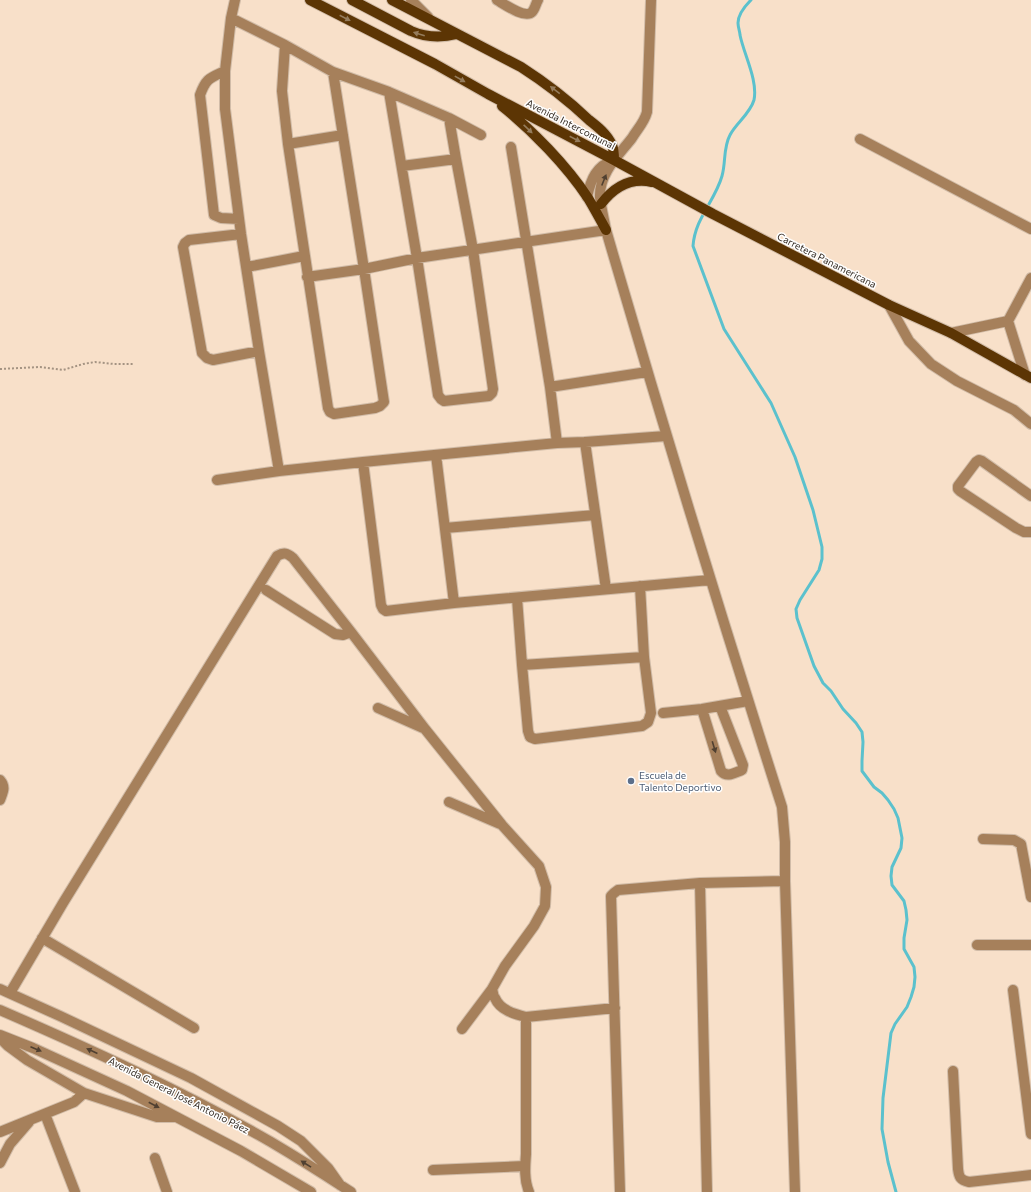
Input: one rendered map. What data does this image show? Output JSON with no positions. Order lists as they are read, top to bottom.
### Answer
{
  "streets": {
    "main road": ["Avenida Intercomunal", "Carretera Panamericana"],
    "street": ["Avenida General José Antonio Páez"]
  },
  "crossings": [
    ["Avenida Intercomunal", "Carretera Panamericana"]
  ],
  "places": ["Escuela de Talento Deportivo"]
}
